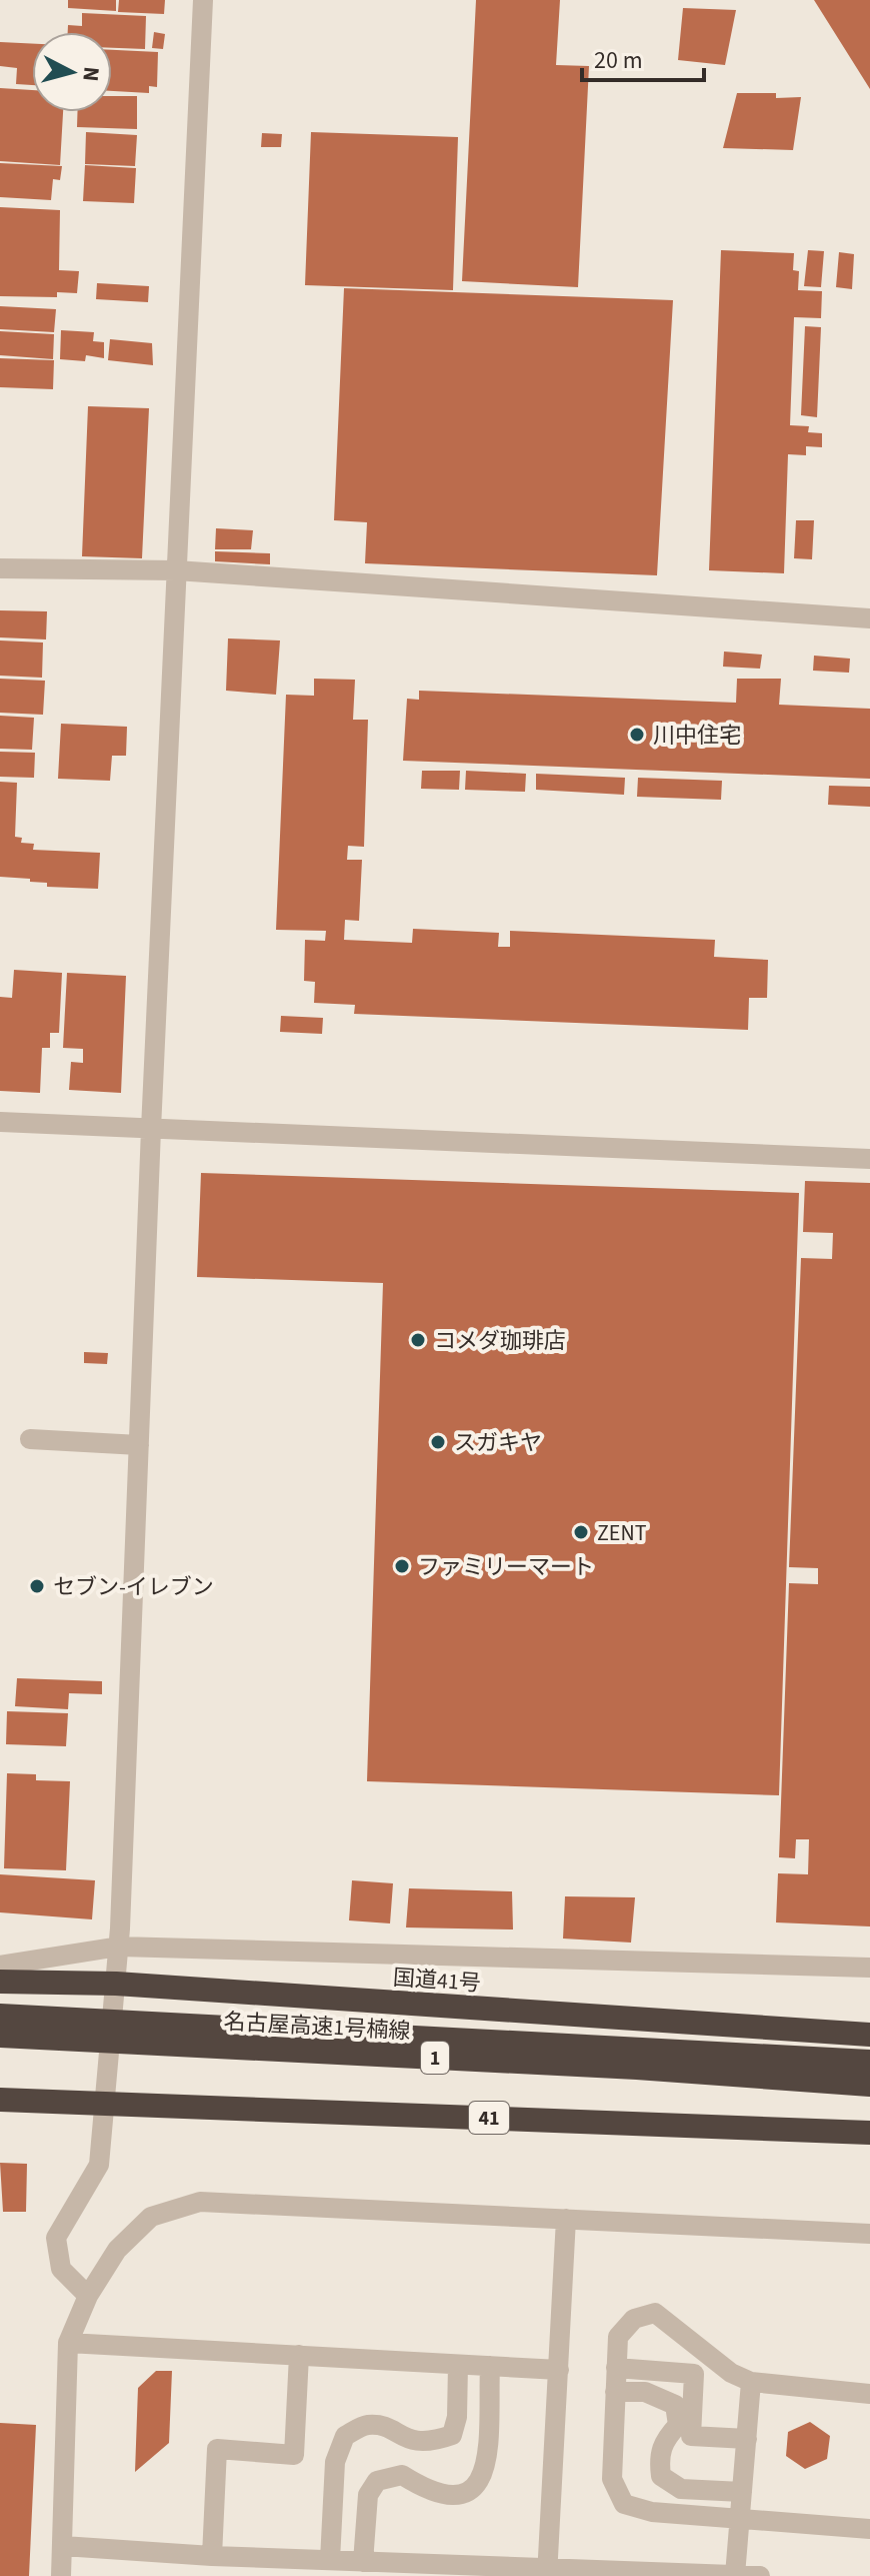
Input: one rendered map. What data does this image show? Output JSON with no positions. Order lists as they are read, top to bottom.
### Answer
{
  "streets": {
    "highway": [
      "国道41号",
      "名古屋高速1号楠線",
      "1",
      "41"
    ]
  },
  "places": [
    "川中住宅",
    "コメダ珈琲店",
    "スガキヤ",
    "ZENT",
    "ファミリーマート",
    "セブン-イレブン"
  ],
  "scale_bar": "20 m",
  "north": "right"
}
